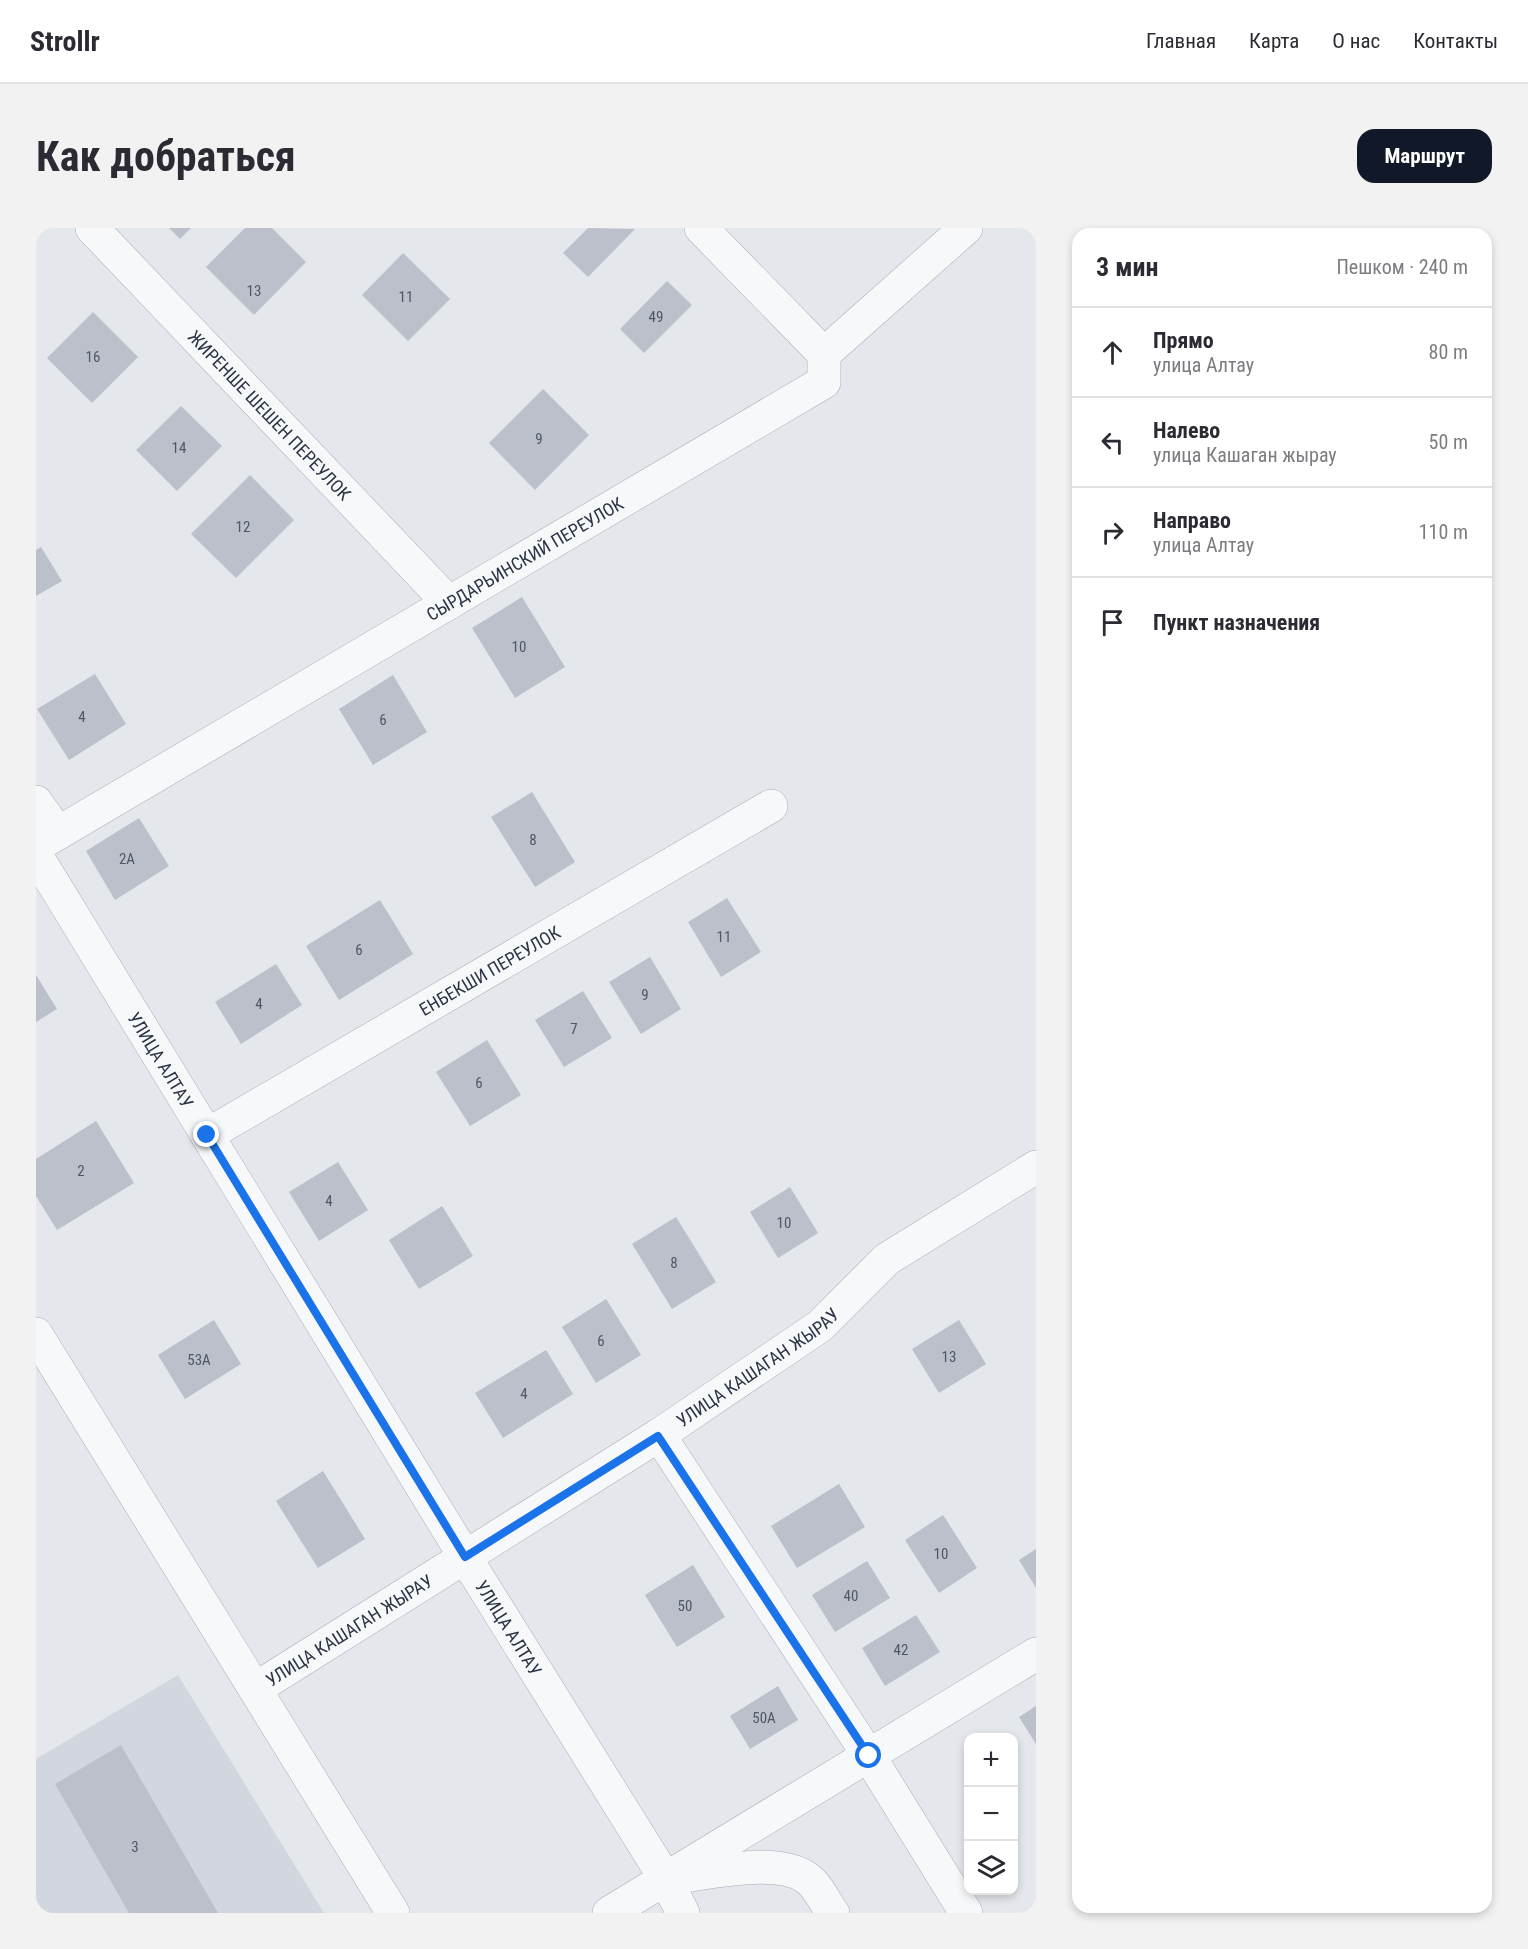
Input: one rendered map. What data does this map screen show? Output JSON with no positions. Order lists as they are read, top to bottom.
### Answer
{
  "streets": {
    "street": [
      "ЖИРЕНШЕ ШЕШЕН ПЕРЕУЛОК",
      "СЫРДАРЬИНСКИЙ ПЕРЕУЛОК",
      "ЕНБЕКШИ ПЕРЕУЛОК",
      "УЛИЦА АЛТАУ",
      "УЛИЦА КАШАГАН ЖЫРАУ"
    ]
  },
  "crossings": [
    ["ЖИРЕНШЕ ШЕШЕН ПЕРЕУЛОК", "СЫРДАРЬИНСКИЙ ПЕРЕУЛОК"],
    ["СЫРДАРЬИНСКИЙ ПЕРЕУЛОК", "УЛИЦА АЛТАУ"],
    ["ЕНБЕКШИ ПЕРЕУЛОК", "УЛИЦА АЛТАУ"],
    ["УЛИЦА АЛТАУ", "УЛИЦА КАШАГАН ЖЫРАУ"]
  ],
  "house_numbers": [
    "13",
    "11",
    "49",
    "16",
    "9",
    "14",
    "12",
    "10",
    "4",
    "6",
    "8",
    "2А",
    "11",
    "6",
    "9",
    "4",
    "7",
    "6",
    "2",
    "4",
    "10",
    "8",
    "6",
    "13",
    "53А",
    "4",
    "10",
    "40",
    "50",
    "42",
    "50А",
    "3"
  ],
  "page": {
    "header": "Strollr",
    "nav": [
      "Главная",
      "Карта",
      "О нас",
      "Контакты"
    ],
    "buttons": "Маршрут",
    "title": "Как добраться",
    "heading": ["3 мин", "Пешком · 240 m"],
    "list": [
      ["Прямо", "улица Алтау", "80 m"],
      ["Налево", "улица Кашаган жырау", "50 m"],
      ["Направо", "улица Алтау", "110 m"],
      "Пункт назначения"
    ],
    "map_buttons": ["+", "−"]
  }
}
